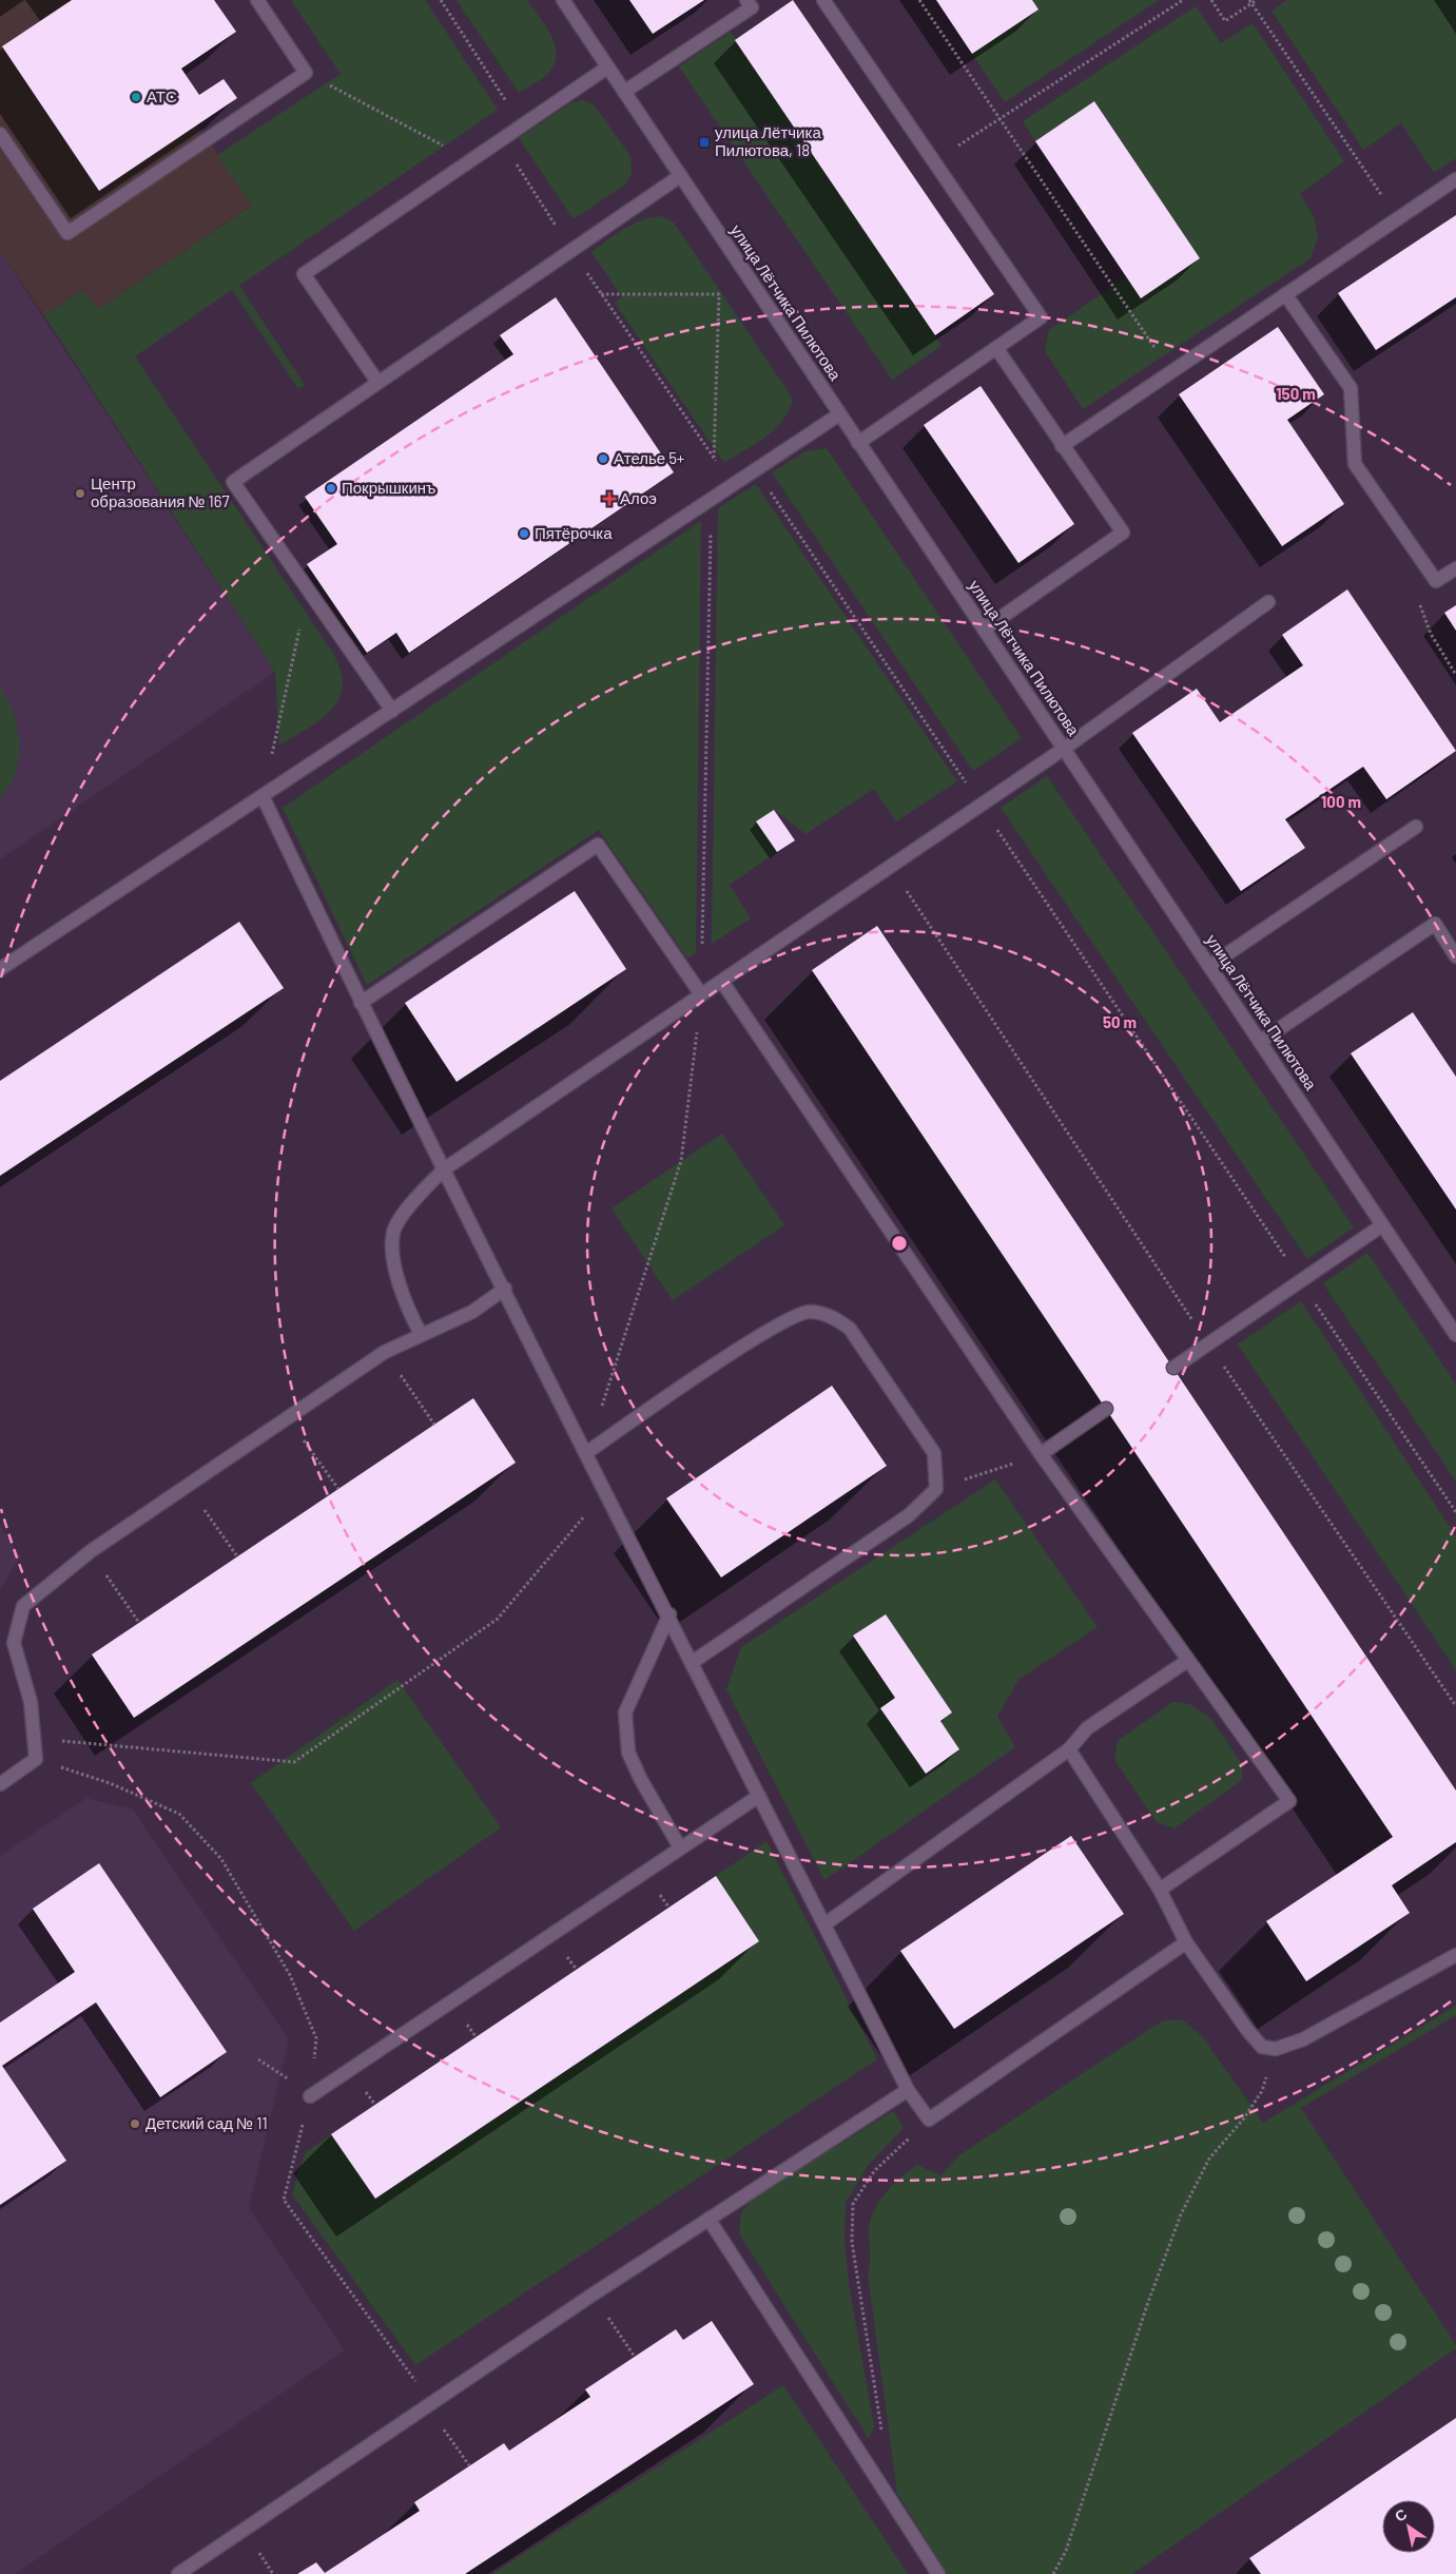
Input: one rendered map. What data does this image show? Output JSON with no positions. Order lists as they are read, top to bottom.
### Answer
{
  "streets": {
    "street": ["улица Лётчика Пилютова"]
  },
  "places": {
    "other": [
      "АТС",
      "Ателье 5+",
      "Покрышкинъ",
      "Центр образования № 167",
      "Пятёрочка",
      "Детский сад № 11"
    ],
    "transit": ["улица Лётчика Пилютова, 18"],
    "health": ["Алоэ"]
  },
  "north": "top left",
  "rings": ["150 m", "100 m", "50 m"]
}
